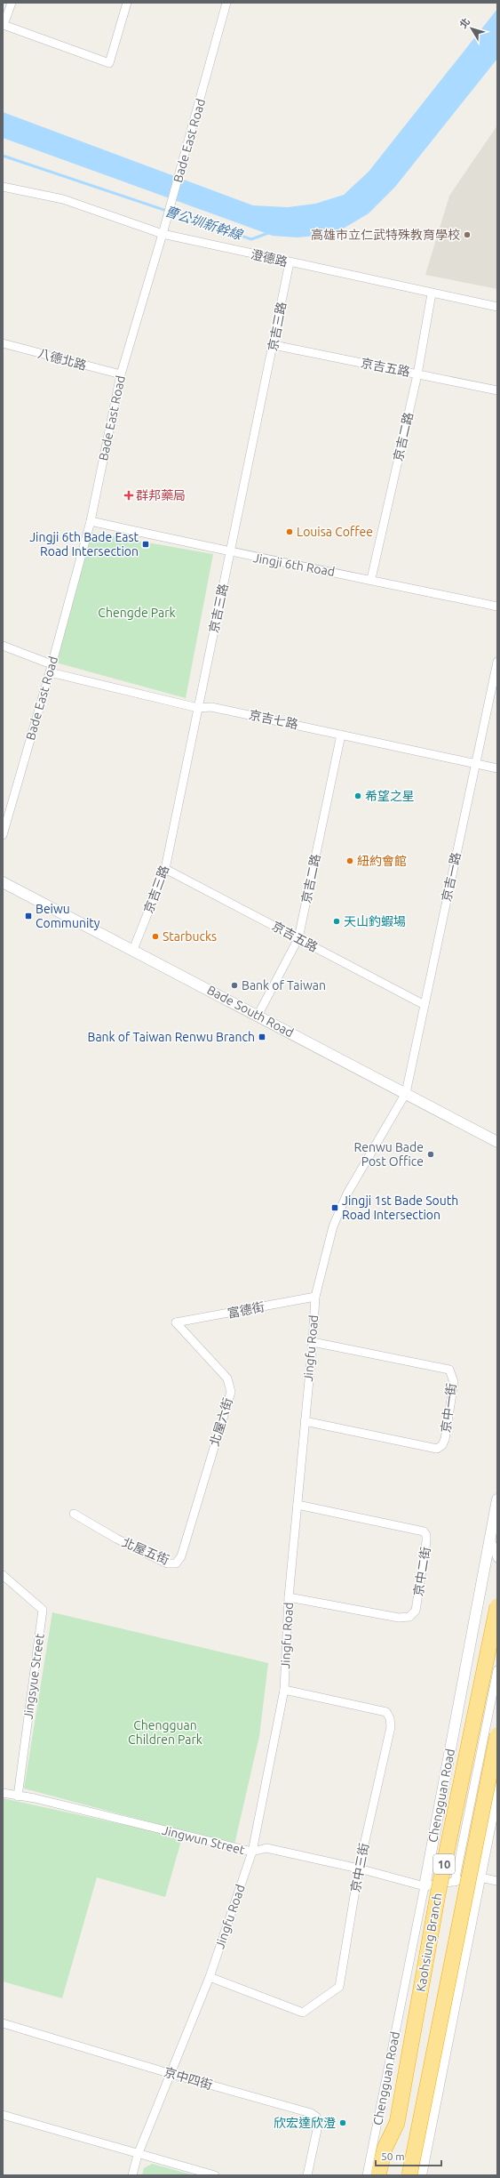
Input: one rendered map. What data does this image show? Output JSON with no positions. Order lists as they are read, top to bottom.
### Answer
{
  "streets": {
    "highway": ["10", "Kaohsiung Branch"],
    "street": [
      "Bade East Road",
      "澄德路",
      "京吉三路",
      "八德北路",
      "京吉五路",
      "京吉二路",
      "Jingji 6th Road",
      "京吉七路",
      "京吉一路",
      "Bade South Road",
      "富德街",
      "Jingfu Road",
      "京中一街",
      "北屋六街",
      "北屋五街",
      "京中二街",
      "Jingsyue Street",
      "Chengguan Road",
      "Jingwun Street",
      "京中三街",
      "京中四街"
    ]
  },
  "crossings": [
    ["Bade East Road", "澄德路"],
    ["Bade East Road", "八德北路"],
    ["Bade East Road", "Jingji 6th Road"],
    ["Bade East Road", "京吉七路"],
    ["澄德路", "京吉三路"],
    ["澄德路", "京吉二路"],
    ["京吉三路", "京吉五路"],
    ["京吉三路", "Jingji 6th Road"],
    ["京吉三路", "京吉七路"],
    ["京吉三路", "Bade South Road"],
    ["京吉五路", "京吉二路"],
    ["京吉五路", "京吉一路"],
    ["京吉二路", "Jingji 6th Road"],
    ["京吉二路", "京吉七路"],
    ["京吉二路", "Bade South Road"],
    ["京吉七路", "京吉一路"],
    ["京吉一路", "Bade South Road"],
    ["京吉一路", "Jingfu Road"],
    ["Bade South Road", "Jingfu Road"],
    ["富德街", "Jingfu Road"],
    ["富德街", "北屋六街"],
    ["Jingfu Road", "京中一街"],
    ["Jingfu Road", "京中二街"],
    ["Jingfu Road", "Jingwun Street"],
    ["Jingfu Road", "京中三街"],
    ["Jingfu Road", "京中四街"],
    ["北屋六街", "北屋五街"],
    ["Jingsyue Street", "Jingwun Street"],
    ["Chengguan Road", "Jingwun Street"],
    ["Jingwun Street", "京中三街"]
  ],
  "water": ["曹公圳新幹線"],
  "parks": ["Chengde Park", "Chengguan Children Park"],
  "places": {
    "other": [
      "高雄市立仁武特殊教育學校",
      "Louisa Coffee",
      "希望之星",
      "紐約會館",
      "天山釣蝦場",
      "Starbucks",
      "Bank of Taiwan",
      "Renwu Bade Post Office",
      "欣宏達欣澄"
    ],
    "health": ["群邦藥局"],
    "transit": [
      "Jingji 6th Bade East Road Intersection",
      "Beiwu Community",
      "Bank of Taiwan Renwu Branch",
      "Jingji 1st Bade South Road Intersection"
    ]
  },
  "scale_bar": "50 m",
  "north": "top left"
}
